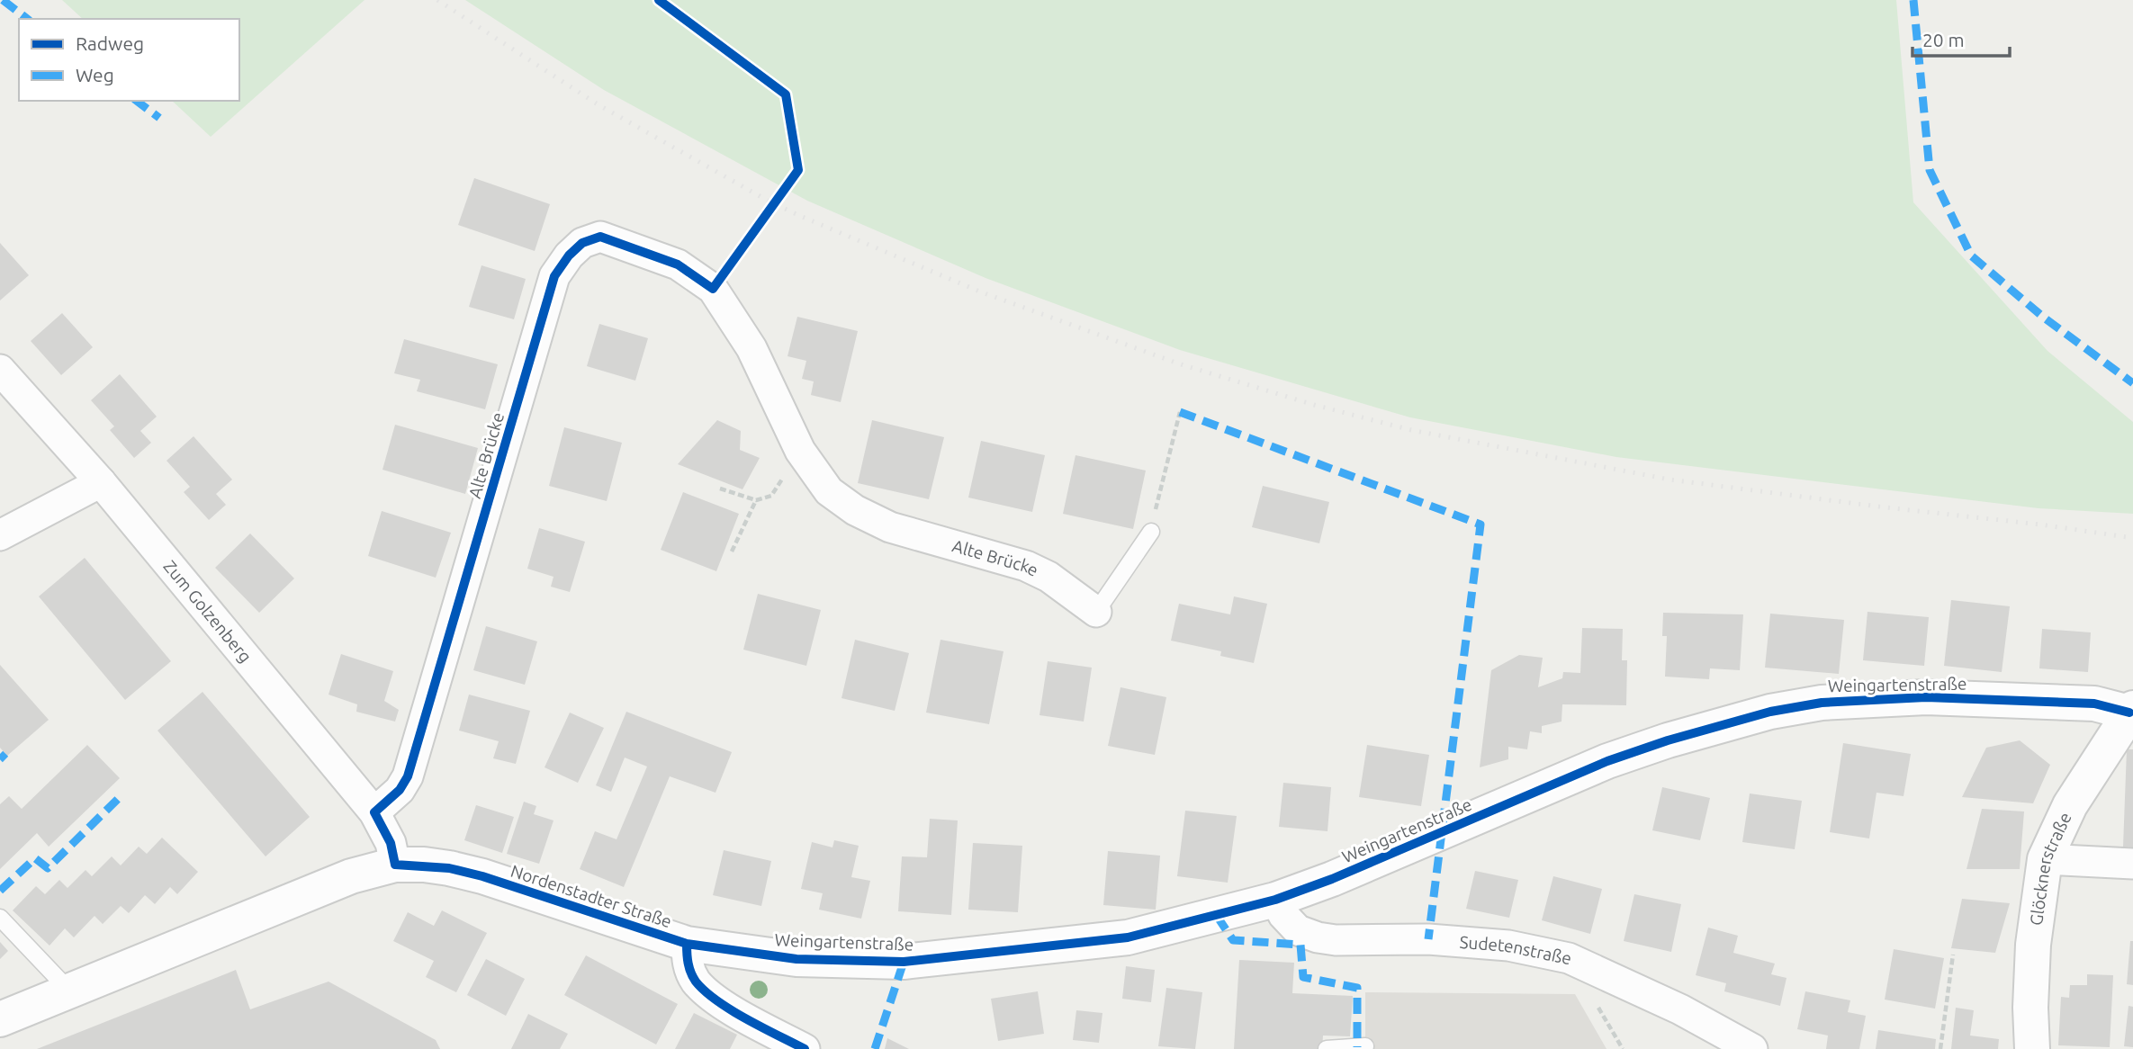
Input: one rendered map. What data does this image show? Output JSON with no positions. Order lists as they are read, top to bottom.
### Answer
{
  "streets": {
    "street": [
      "Alte Brücke",
      "Zum Golzenberg",
      "Weingartenstraße",
      "Glöcknerstraße",
      "Nordenstadter Straße",
      "Sudetenstraße"
    ]
  },
  "crossings": [
    ["Alte Brücke", "Zum Golzenberg"],
    ["Zum Golzenberg", "Nordenstadter Straße"],
    ["Weingartenstraße", "Glöcknerstraße"],
    ["Weingartenstraße", "Nordenstadter Straße"],
    ["Weingartenstraße", "Sudetenstraße"]
  ],
  "legend": ["Radweg", "Weg"],
  "scale_bar": "20 m"
}
